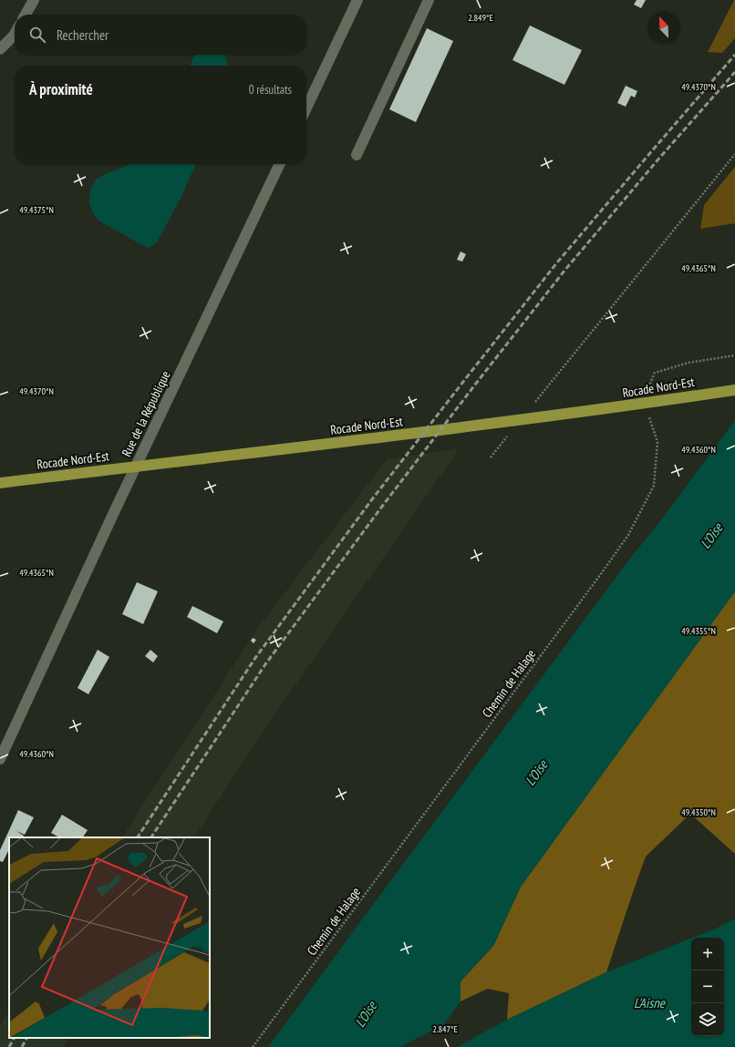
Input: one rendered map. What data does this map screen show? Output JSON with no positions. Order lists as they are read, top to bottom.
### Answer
{
  "streets": {
    "main road": ["Rocade Nord-Est", "Rue de la République"],
    "path": ["Chemin de Halage"]
  },
  "water": ["L'Oise", "L'Aisne"],
  "north": "top left",
  "page": {
    "search": "Rechercher",
    "heading": ["À proximité", "0 résultats"],
    "map_buttons": ["+", "−"]
  },
  "coordinates": [
    "2.849°E",
    "49.4370°N",
    "49.4375°N",
    "49.4365°N",
    "49.4360°N",
    "49.4355°N",
    "49.4350°N",
    "2.847°E"
  ]
}
